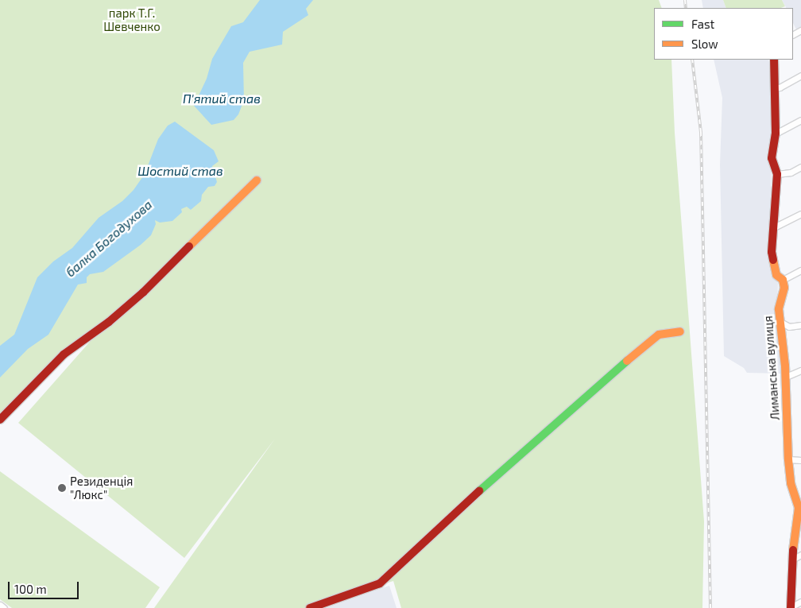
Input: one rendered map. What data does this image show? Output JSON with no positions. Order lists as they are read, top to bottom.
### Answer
{
  "streets": {
    "street": ["Лиманська вулиця"]
  },
  "water": ["П'ятий став", "Шостий став", "балка Богодухова"],
  "parks": ["парк Т.Г. Шевченко"],
  "places": ["Резиденція \"Люкс\""],
  "legend": ["Fast", "Slow"],
  "scale_bar": "100 m"
}
